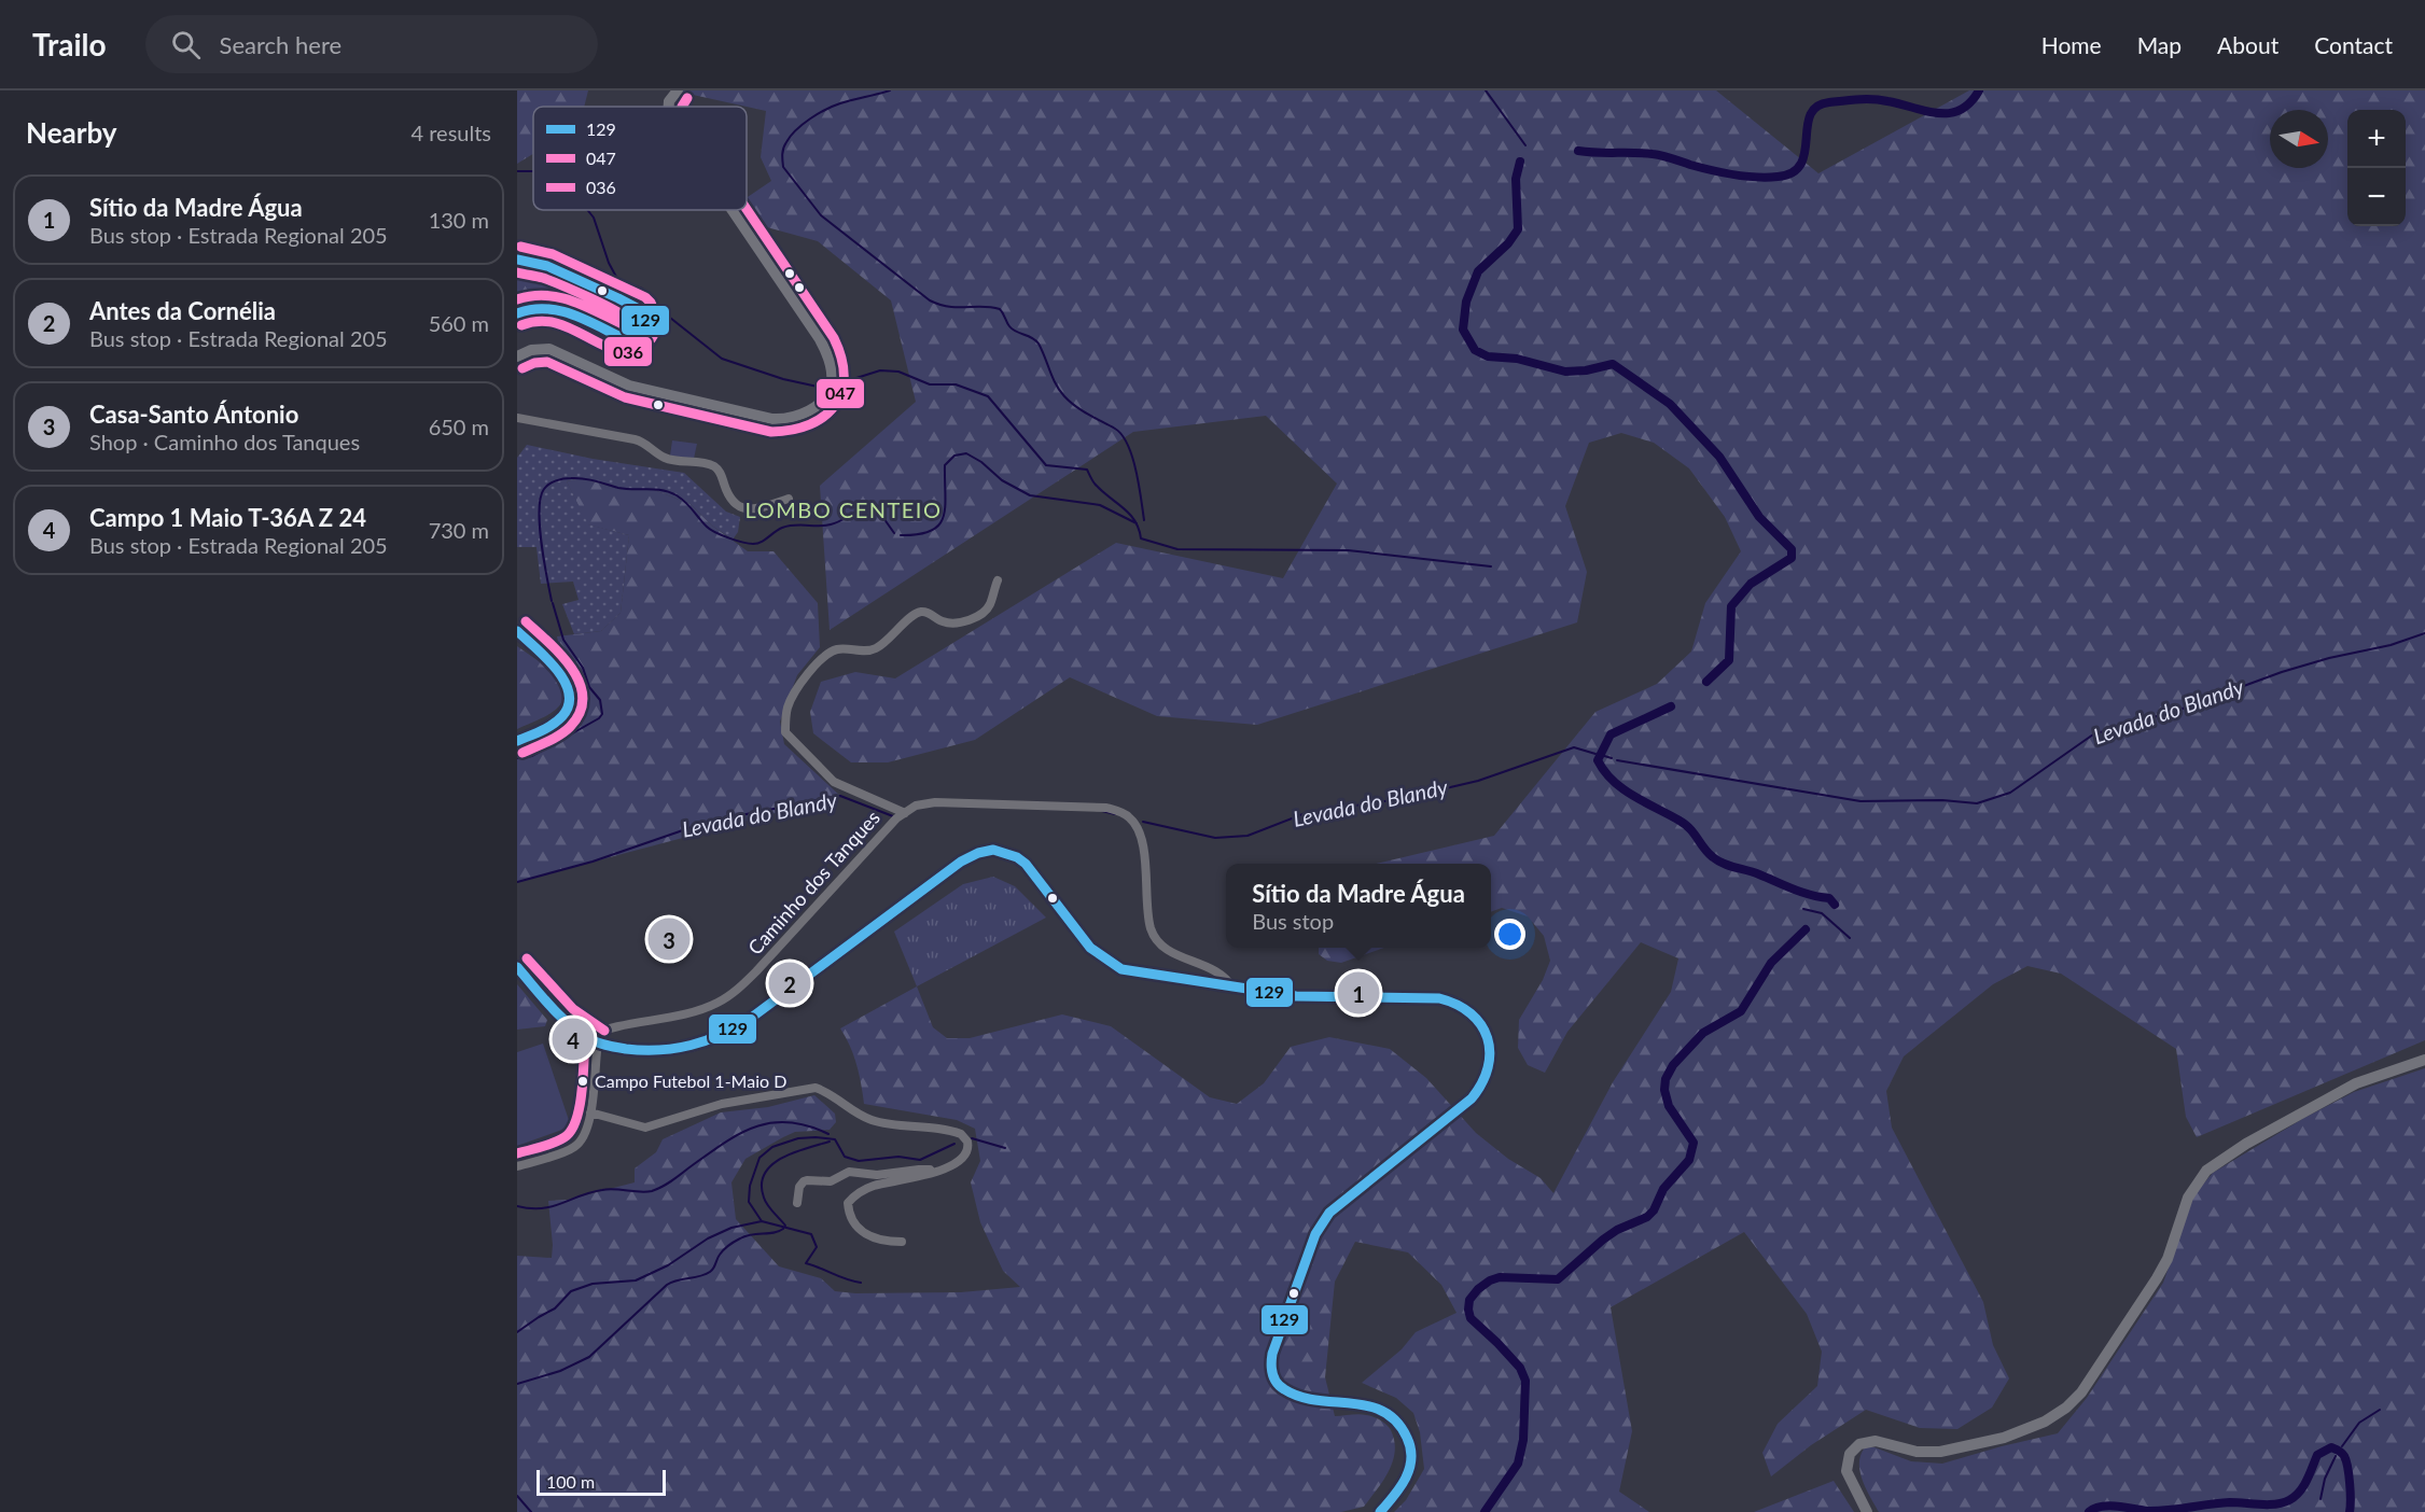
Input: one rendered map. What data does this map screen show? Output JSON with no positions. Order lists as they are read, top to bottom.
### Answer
{
  "streets": {
    "street": ["Caminho dos Tanques"]
  },
  "districts": ["LOMBO CENTEIO"],
  "water": ["Levada do Blandy"],
  "places": ["Campo Futebol 1-Maio D"],
  "lines": ["transit line 047", "transit line 036", "transit line 129"],
  "legend": ["129", "047", "036"],
  "scale_bar": "100 m",
  "north": "right",
  "page": {
    "header": "Trailo",
    "search": "Search here",
    "nav": [
      "Home",
      "Map",
      "About",
      "Contact"
    ],
    "heading": ["Nearby", "4 results"],
    "map_buttons": ["+", "−"],
    "list": [
      {
        "mark": "1",
        "name": "Sítio da Madre Água",
        "note": "Bus stop · Estrada Regional 205",
        "value": "130 m"
      },
      {
        "mark": "2",
        "name": "Antes da Cornélia",
        "note": "Bus stop · Estrada Regional 205",
        "value": "560 m"
      },
      {
        "mark": "3",
        "name": "Casa-Santo Ántonio",
        "note": "Shop · Caminho dos Tanques",
        "value": "650 m"
      },
      {
        "mark": "4",
        "name": "Campo 1 Maio T-36A Z 24",
        "note": "Bus stop · Estrada Regional 205",
        "value": "730 m"
      }
    ],
    "popup": ["Sítio da Madre Água", "Bus stop"],
    "pins": [
      "3",
      "2",
      "1",
      "4"
    ],
    "scale": "100 m"
  }
}
